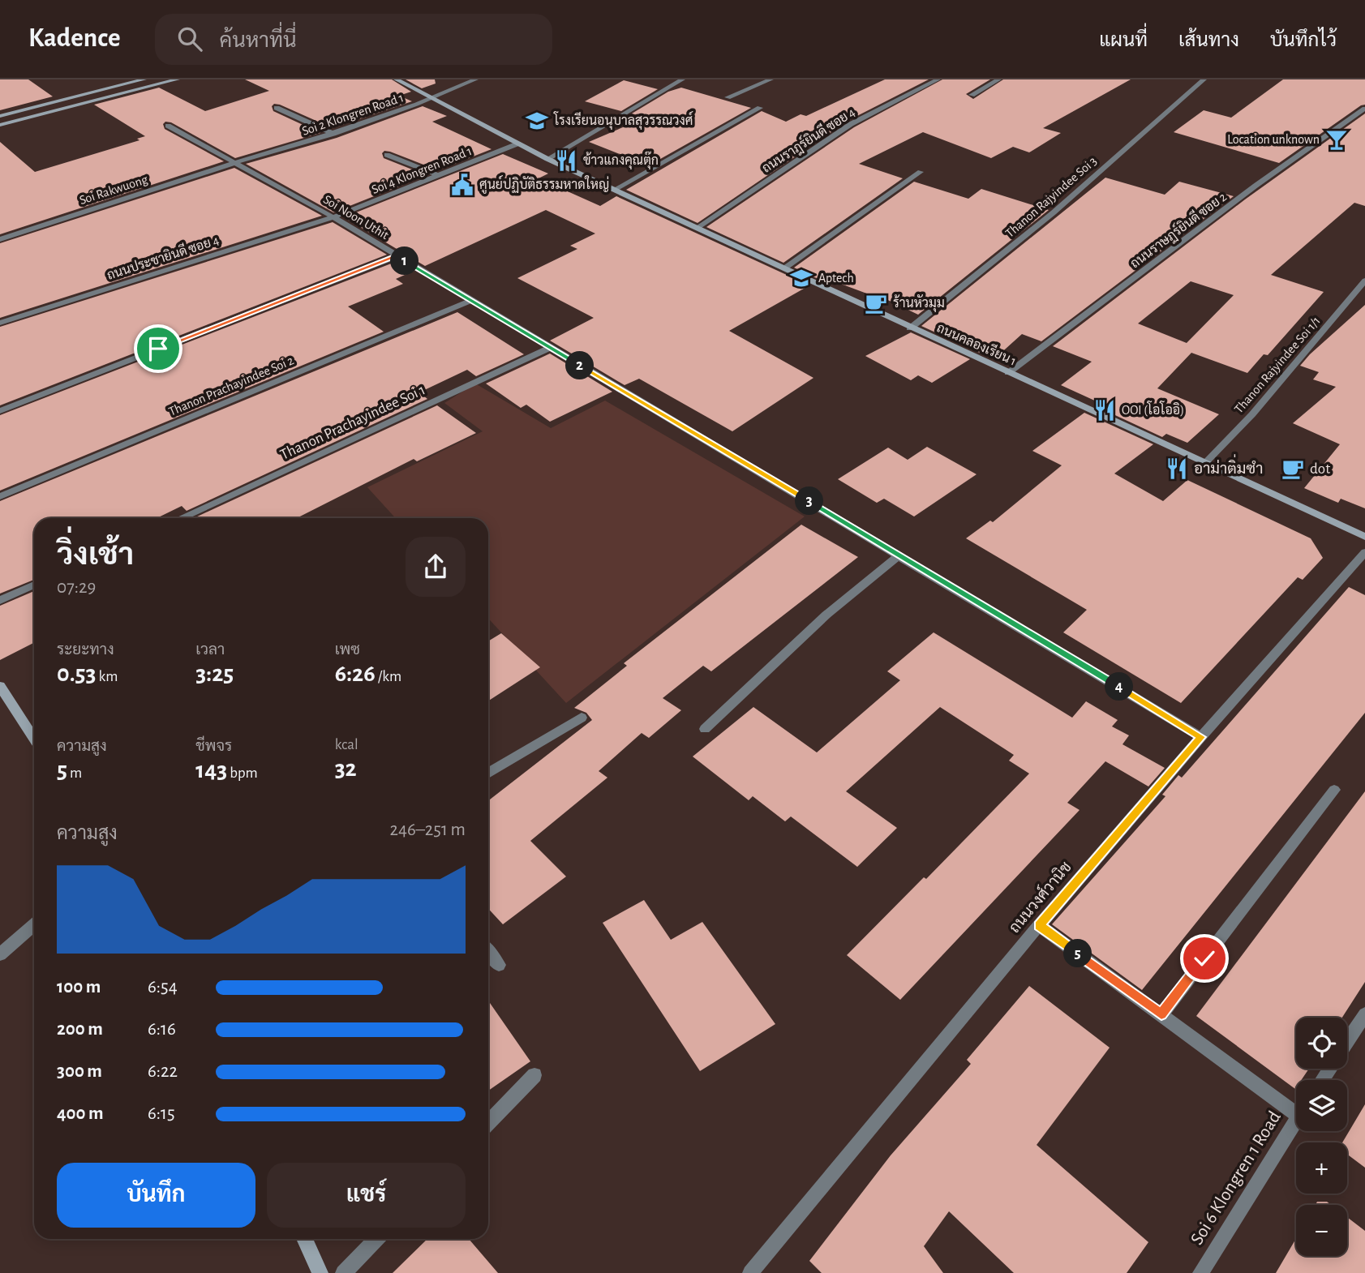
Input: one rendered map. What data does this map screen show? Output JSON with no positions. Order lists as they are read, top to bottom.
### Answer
{
  "streets": {
    "street": [
      "Soi 2 Klongren Road 1",
      "ถนนราฎร์ยินดี ซอย 4",
      "Soi 4 Klongren Road 1",
      "Soi Rakwuong",
      "Thanon Rajyindee Soi 3",
      "Soi Noon Uthit",
      "ถนนราษฏร์ยินดี ซอย 2",
      "ถนนประชายินดี ซอย 4",
      "ถนนคลองเรียน 1",
      "Thanon Rajyindee Soi 1/1",
      "Thanon Prachayindee Soi 2",
      "Thanon Prachayindee Soi 1",
      "ถนนวงศ์วานิช",
      "Soi 6 Klongren 1 Road"
    ]
  },
  "crossings": [
    ["Soi 2 Klongren Road 1", "Soi Rakwuong"],
    ["Soi 2 Klongren Road 1", "Soi Noon Uthit"],
    ["Soi 2 Klongren Road 1", "ถนนคลองเรียน 1"],
    ["ถนนราฎร์ยินดี ซอย 4", "ถนนคลองเรียน 1"],
    ["Soi 4 Klongren Road 1", "Soi Noon Uthit"],
    ["Soi 4 Klongren Road 1", "ถนนประชายินดี ซอย 4"],
    ["Soi 4 Klongren Road 1", "ถนนคลองเรียน 1"],
    ["Soi Rakwuong", "Soi Noon Uthit"],
    ["Thanon Rajyindee Soi 3", "ถนนคลองเรียน 1"],
    ["Soi Noon Uthit", "ถนนประชายินดี ซอย 4"],
    ["Soi Noon Uthit", "Thanon Prachayindee Soi 2"],
    ["Soi Noon Uthit", "Thanon Prachayindee Soi 1"],
    ["Soi Noon Uthit", "ถนนวงศ์วานิช"],
    ["ถนนราษฏร์ยินดี ซอย 2", "ถนนคลองเรียน 1"],
    ["ถนนคลองเรียน 1", "Thanon Rajyindee Soi 1/1"]
  ],
  "places": {
    "school or university": ["โรงเรียนอนุบาลสุวรรณวงศ์", "Aptech"],
    "bar": ["Location unknown"],
    "restaurant": ["ข้าวแกงคุณตุ๊ก", "OOI (โอโออิ)", "อาม่าติ่มซำ"],
    "public building": ["ศูนย์ปฏิบัติธรรมหาดใหญ่"],
    "cafe": ["ร้านหัวมุม", "dot"]
  },
  "page": {
    "header": "Kadence",
    "search": "ค้นหาที่นี่",
    "nav": ["แผนที่", "เส้นทาง", "บันทึกไว้"],
    "pins": [
      "1",
      "2",
      "3",
      "4",
      "5"
    ],
    "heading": ["วิ่งเช้า", "07:29"],
    "stats": [
      ["ระยะทาง", "0.53 km"],
      ["เวลา", "3:25"],
      ["เพซ", "6:26 /km"],
      ["ความสูง", "5 m"],
      ["ชีพจร", "143 bpm"],
      ["kcal", "32"]
    ],
    "chart": ["ความสูง", "246–251 m"],
    "list": [
      {
        "name": "100 m",
        "note": "6:54"
      },
      {
        "name": "200 m",
        "note": "6:16"
      },
      {
        "name": "300 m",
        "note": "6:22"
      },
      {
        "name": "400 m",
        "note": "6:15"
      }
    ],
    "map_buttons": ["+", "−"],
    "buttons": ["บันทึก", "แชร์"]
  }
}
